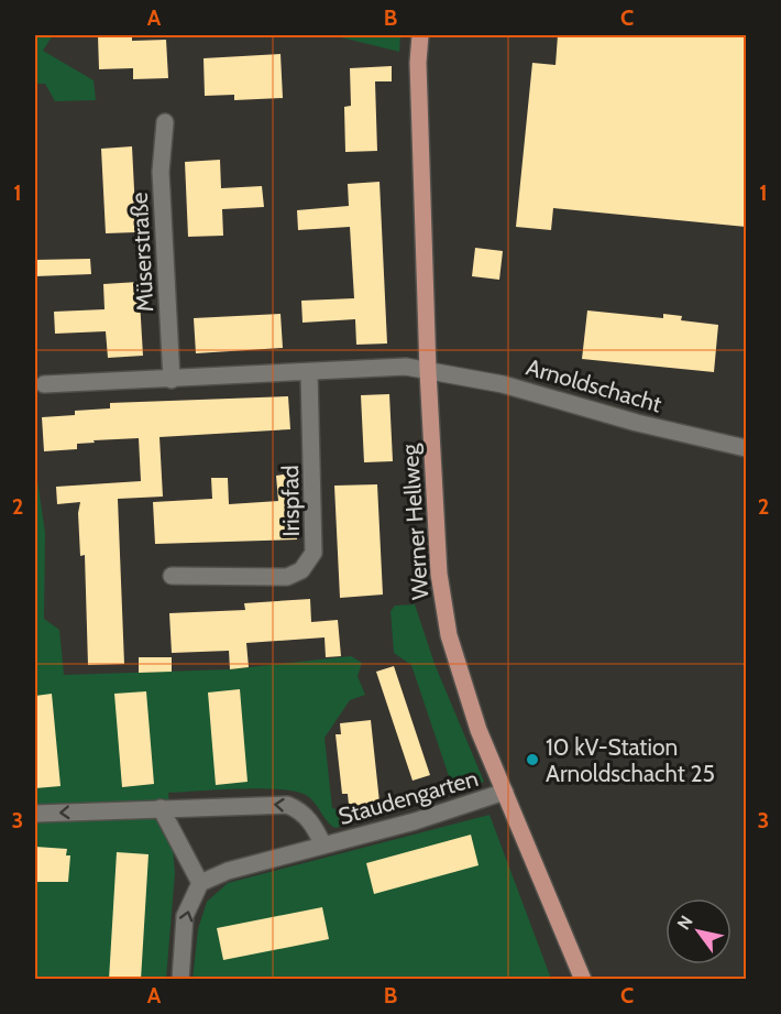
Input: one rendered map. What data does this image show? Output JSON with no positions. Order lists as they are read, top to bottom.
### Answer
{
  "streets": {
    "main road": ["Werner Hellweg"],
    "street": [
      "Müserstraße",
      "Arnoldschacht",
      "Irispfad",
      "Staudengarten"
    ]
  },
  "crossings": [
    ["Arnoldschacht", "Werner Hellweg"],
    ["Werner Hellweg", "Staudengarten"]
  ],
  "places": ["10 kV-Station Arnoldschacht 25"],
  "north": "top left",
  "grid": {
    "columns": ["A", "B", "C"],
    "rows": ["1", "2", "3"]
  }
}
